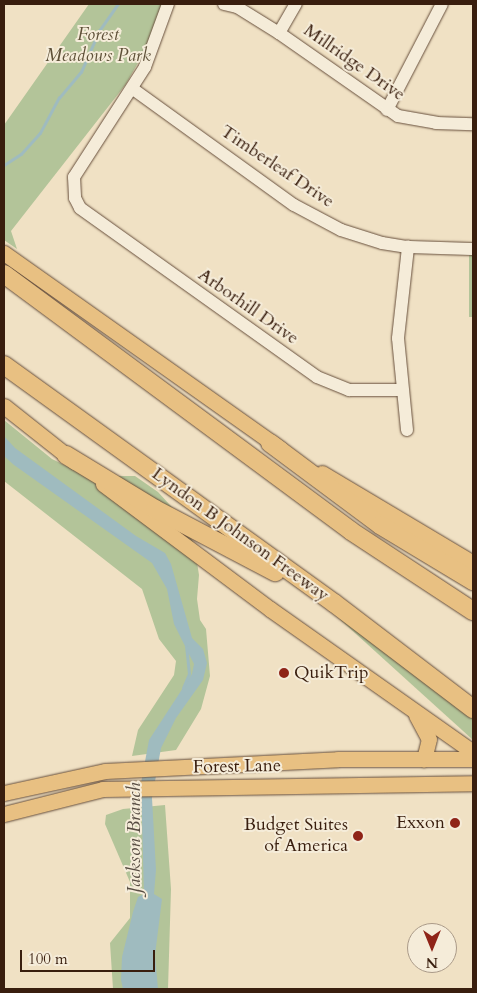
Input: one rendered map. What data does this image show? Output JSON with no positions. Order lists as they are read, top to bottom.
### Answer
{
  "streets": {
    "highway": ["Lyndon B Johnson Freeway"],
    "main road": ["Forest Lane"],
    "street": ["Millridge Drive", "Timberleaf Drive", "Arborhill Drive"]
  },
  "crossings": [
    ["Timberleaf Drive", "Arborhill Drive"]
  ],
  "water": ["Jackson Branch"],
  "parks": ["Forest Meadows Park"],
  "places": ["QuikTrip", "Exxon", "Budget Suites of America"],
  "scale_bar": "100 m",
  "north": "bottom"
}
